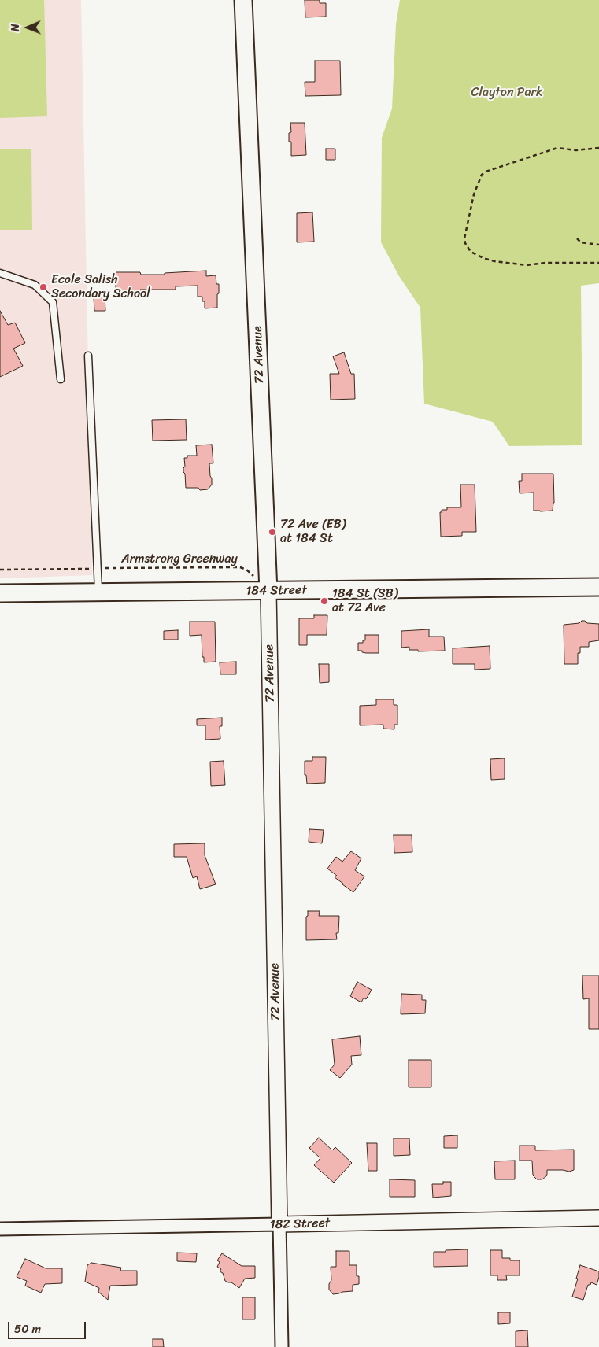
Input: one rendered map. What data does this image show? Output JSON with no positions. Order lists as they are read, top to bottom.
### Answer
{
  "streets": {
    "main road": ["72 Avenue", "184 Street"],
    "street": ["182 Street"],
    "path": ["Armstrong Greenway"]
  },
  "crossings": [
    ["72 Avenue", "184 Street"],
    ["72 Avenue", "182 Street"]
  ],
  "parks": ["Clayton Park"],
  "places": ["Ecole Salish Secondary School", "72 Ave (EB) at 184 St", "184 St (SB) at 72 Ave"],
  "scale_bar": "50 m",
  "north": "left"
}
